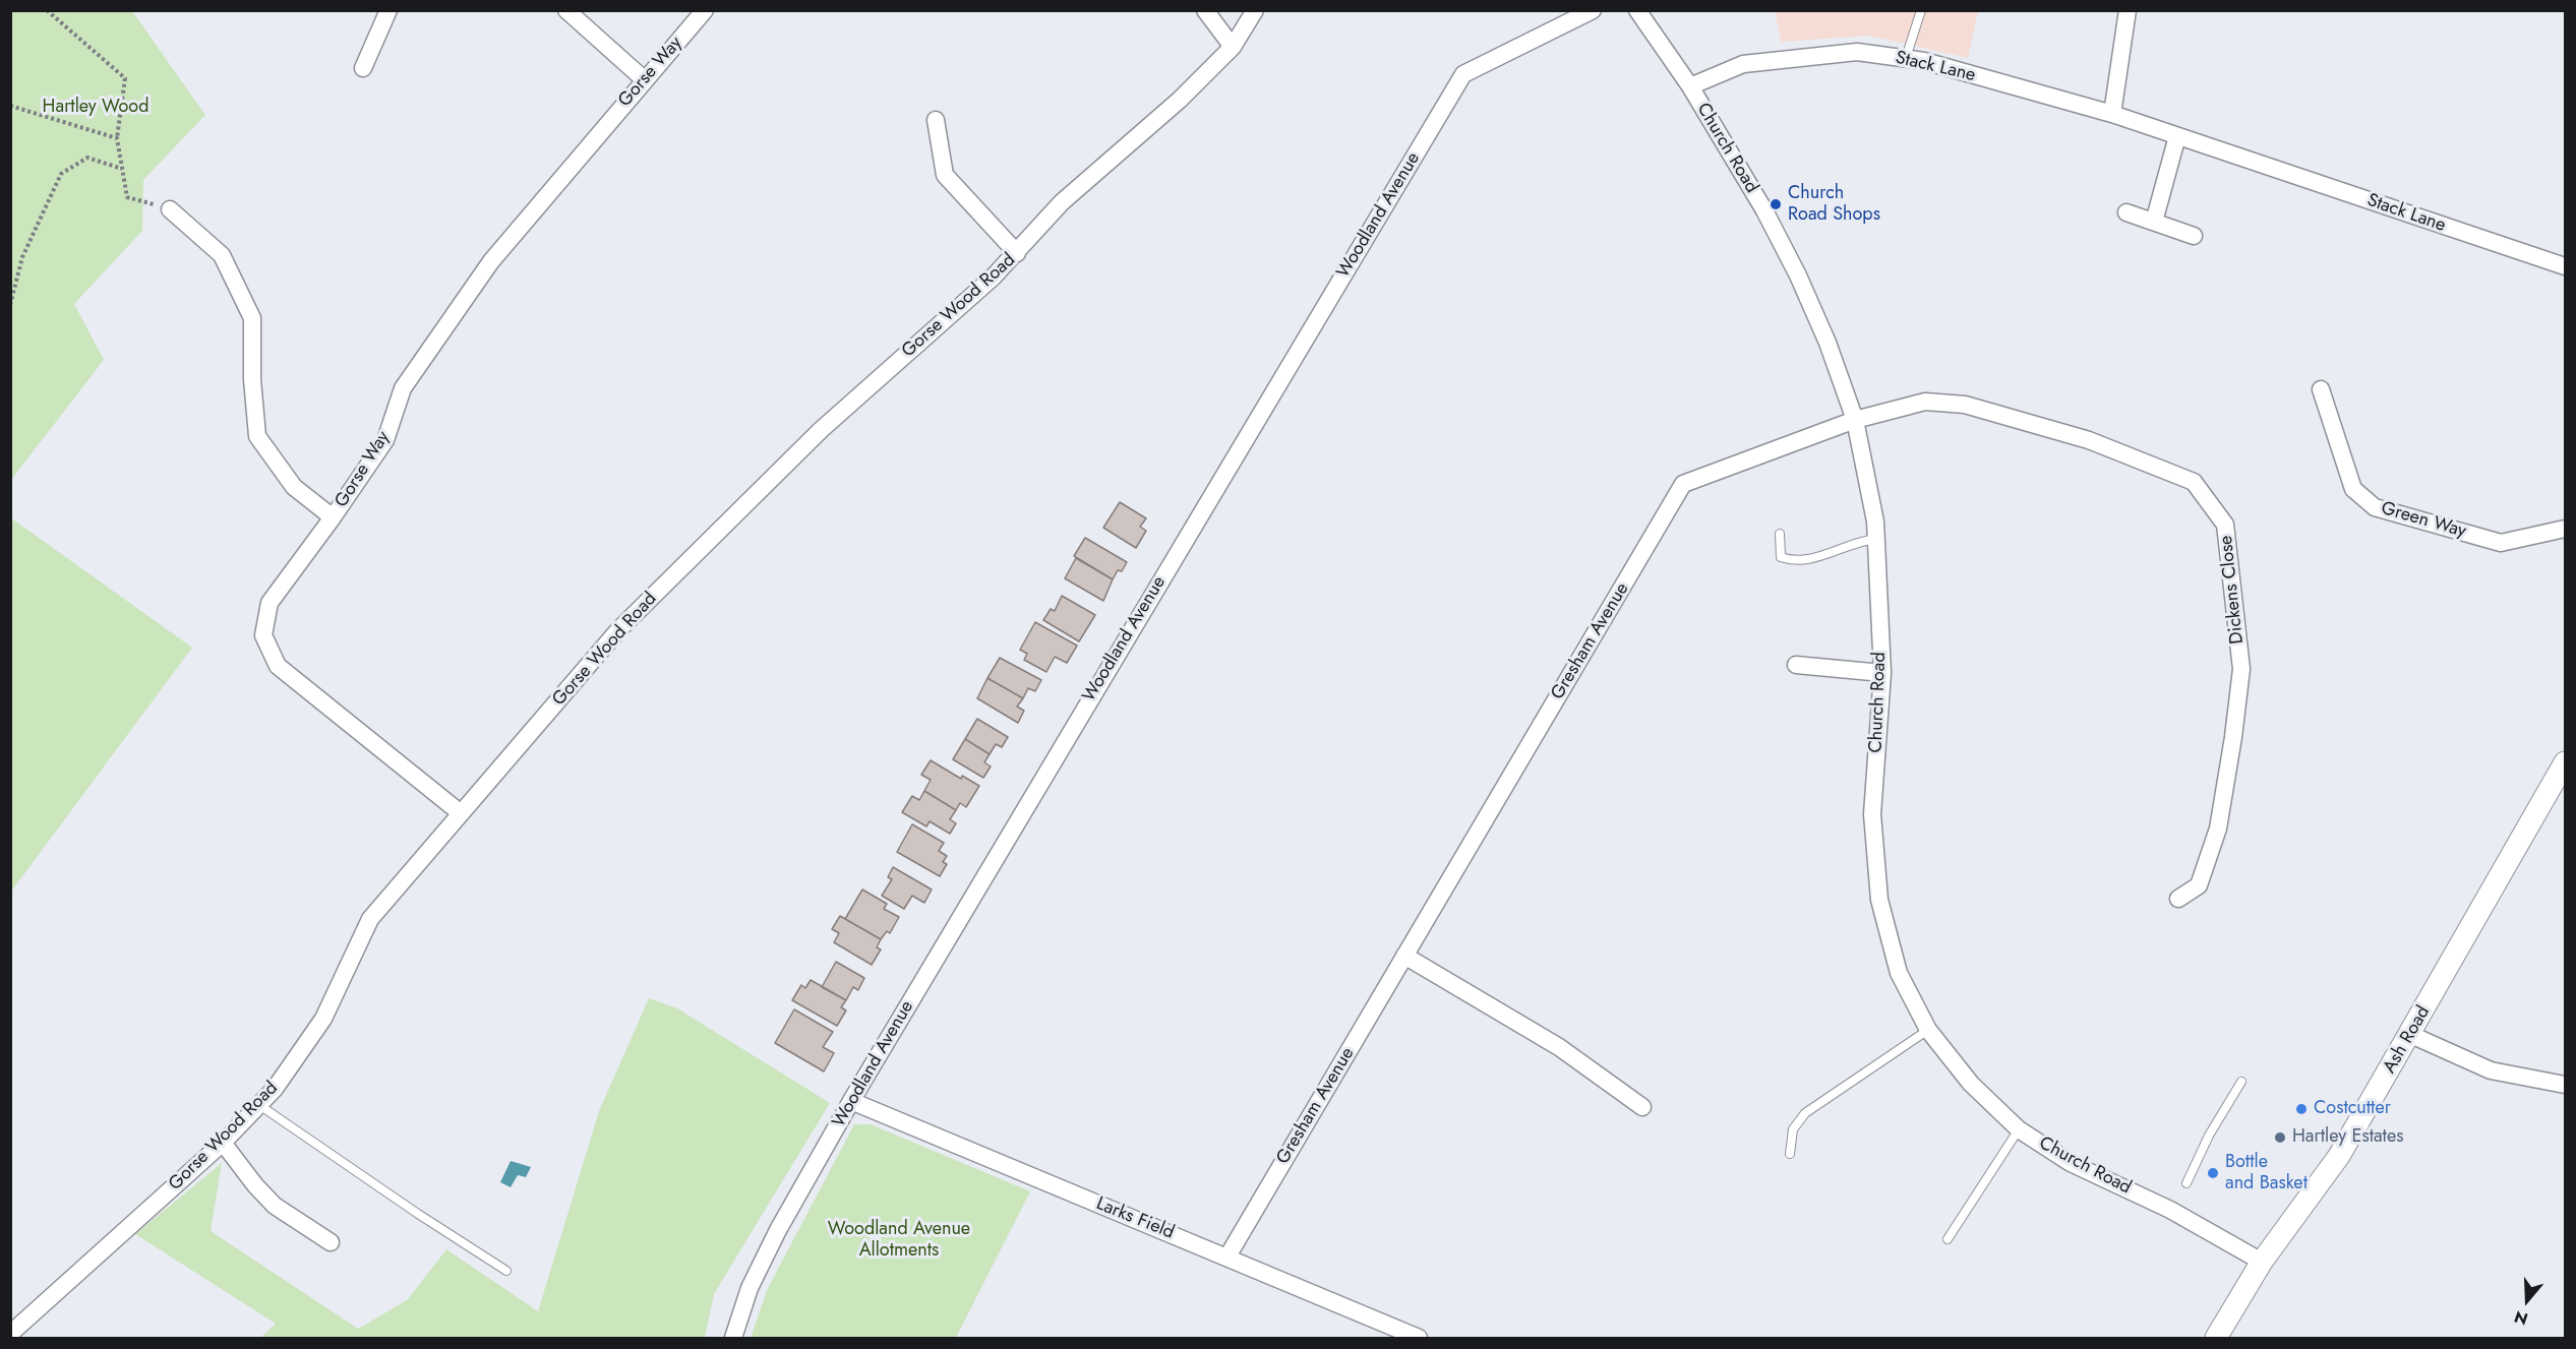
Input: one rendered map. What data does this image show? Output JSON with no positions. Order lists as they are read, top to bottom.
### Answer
{
  "streets": {
    "street": [
      "Stack Lane",
      "Gorse Way",
      "Church Road",
      "Woodland Avenue",
      "Gorse Wood Road",
      "Green Way",
      "Dickens Close",
      "Gresham Avenue",
      "Ash Road",
      "Larks Field"
    ]
  },
  "crossings": [
    ["Stack Lane", "Church Road"],
    ["Gorse Way", "Gorse Wood Road"],
    ["Church Road", "Dickens Close"],
    ["Church Road", "Gresham Avenue"],
    ["Church Road", "Ash Road"],
    ["Woodland Avenue", "Larks Field"],
    ["Dickens Close", "Gresham Avenue"],
    ["Gresham Avenue", "Larks Field"]
  ],
  "parks": ["Hartley Wood", "Woodland Avenue Allotments"],
  "places": [
    "Church Road Shops",
    "Costcutter",
    "Hartley Estates",
    "Bottle and Basket"
  ],
  "north": "bottom"
}
